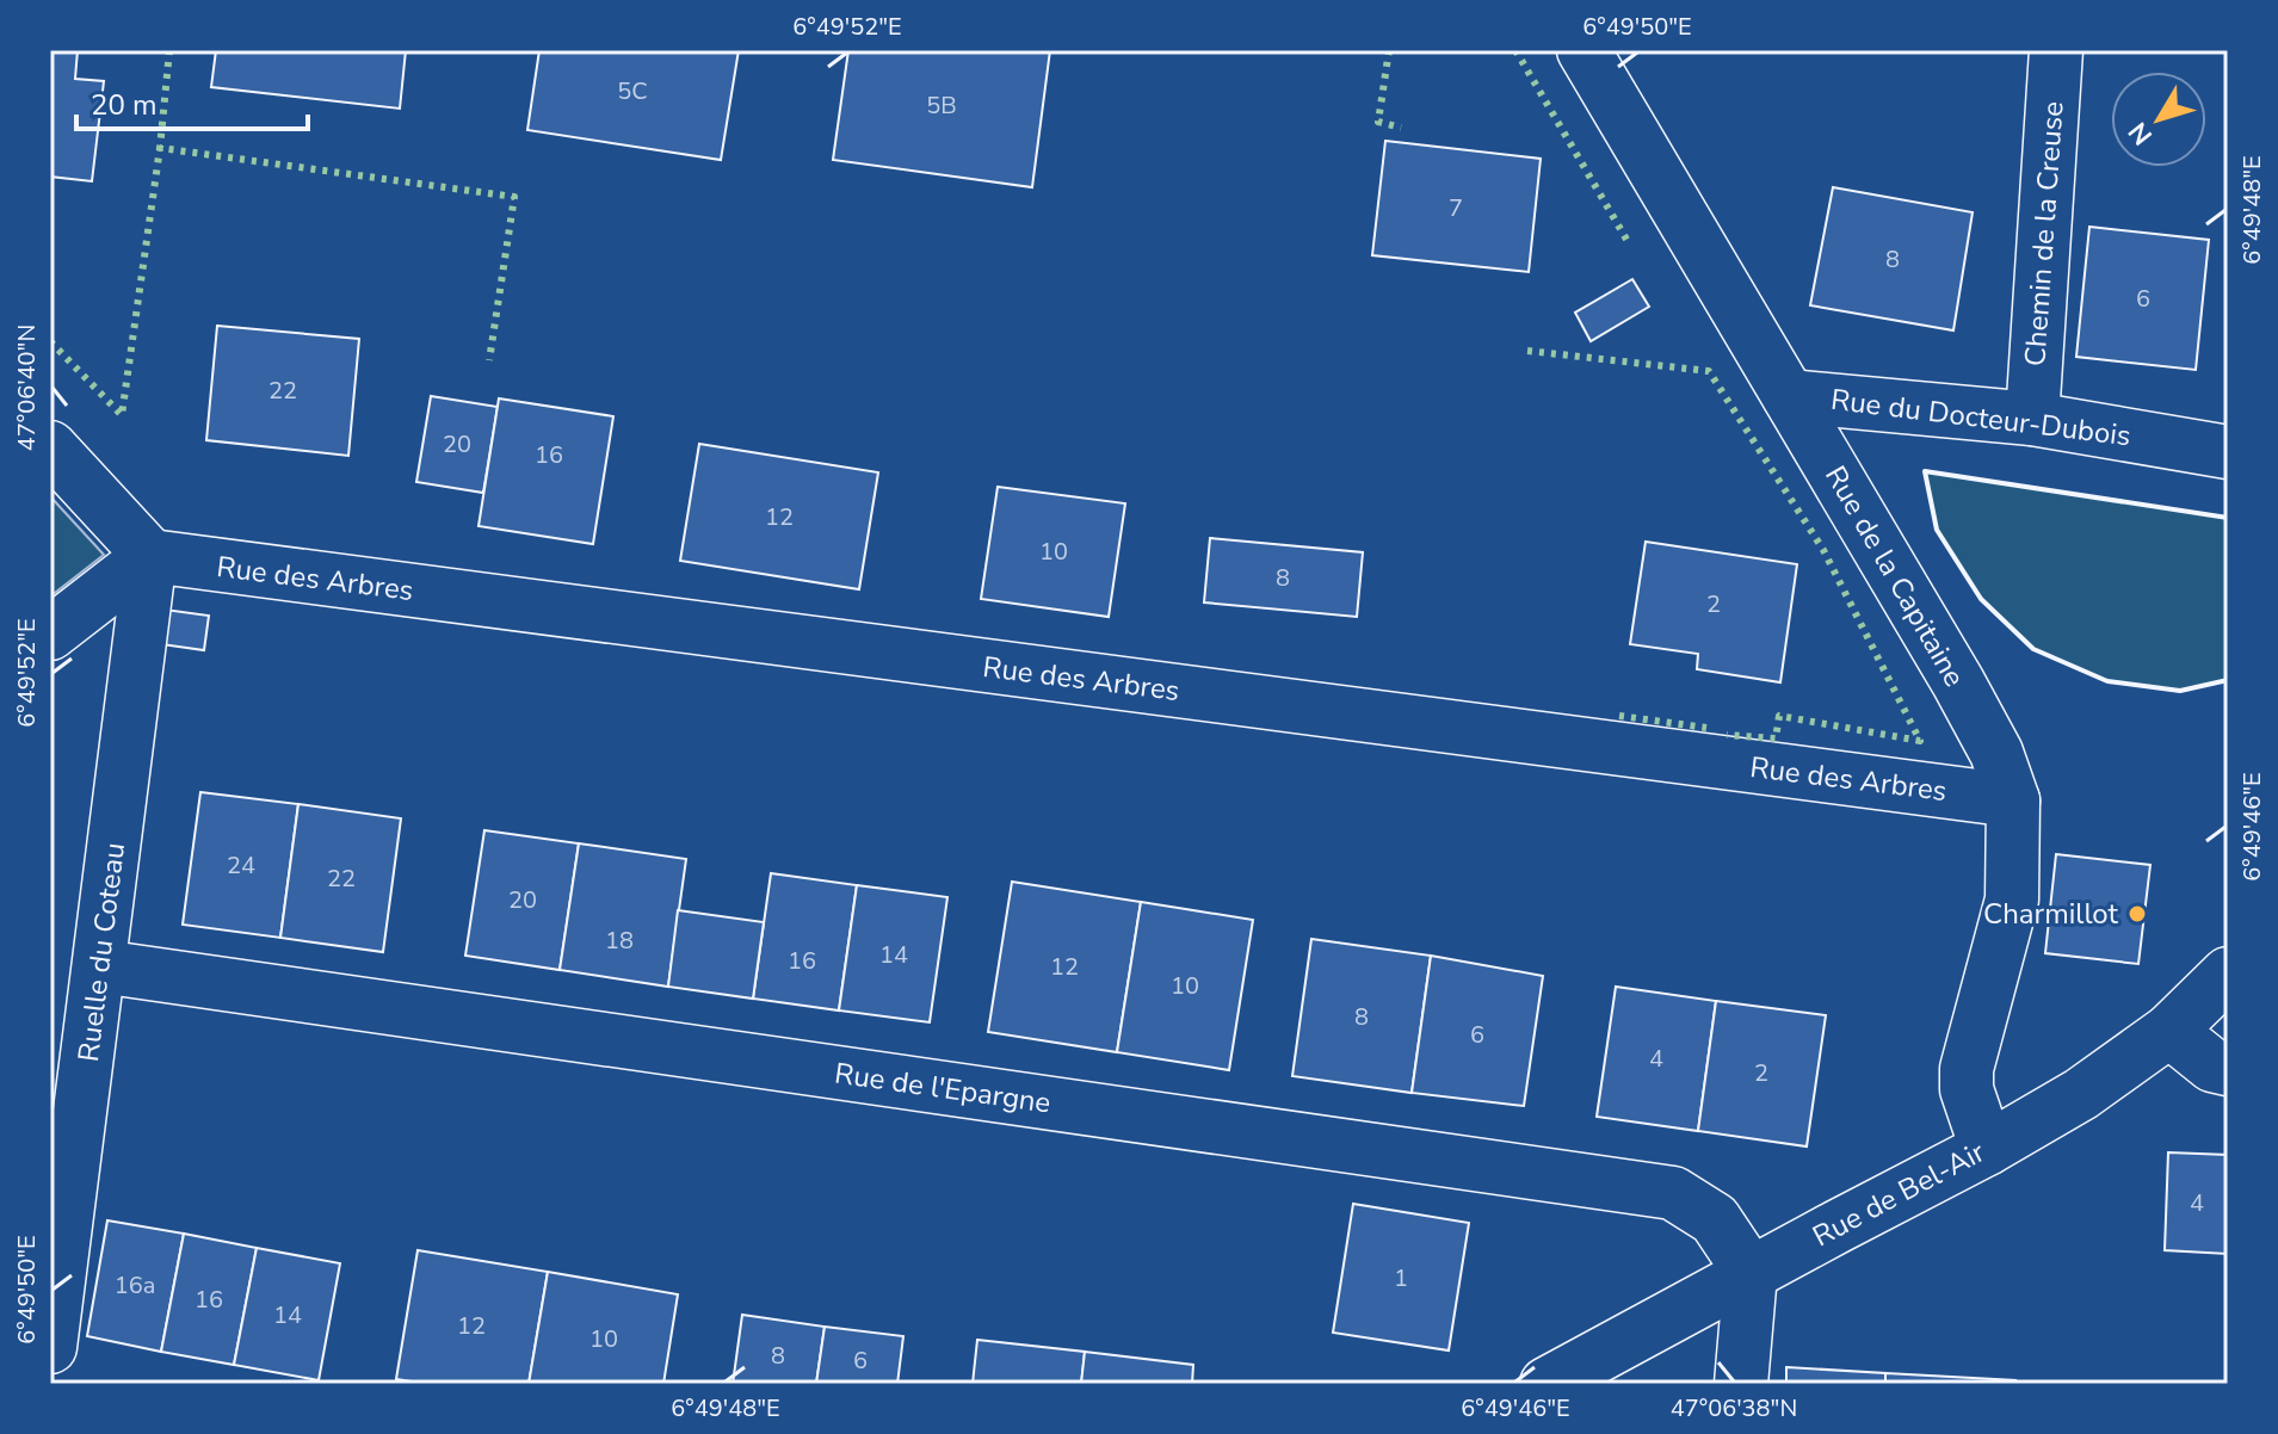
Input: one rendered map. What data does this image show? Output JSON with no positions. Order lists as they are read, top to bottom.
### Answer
{
  "streets": {
    "street": [
      "Chemin de la Creuse",
      "Rue du Docteur-Dubois",
      "Rue de la Capitaine",
      "Rue des Arbres",
      "Ruelle du Coteau",
      "Rue de l'Epargne",
      "Rue de Bel-Air"
    ]
  },
  "crossings": [
    ["Chemin de la Creuse", "Rue du Docteur-Dubois"],
    ["Rue du Docteur-Dubois", "Rue de la Capitaine"],
    ["Rue de la Capitaine", "Rue des Arbres"],
    ["Rue de la Capitaine", "Rue de Bel-Air"],
    ["Rue des Arbres", "Ruelle du Coteau"],
    ["Ruelle du Coteau", "Rue de l'Epargne"],
    ["Rue de l'Epargne", "Rue de Bel-Air"]
  ],
  "places": ["Charmillot"],
  "house_numbers": [
    "5C",
    "5B",
    "7",
    "8",
    "6",
    "22",
    "20",
    "16",
    "12",
    "10",
    "8",
    "2",
    "24",
    "22",
    "20",
    "18",
    "14",
    "16",
    "12",
    "10",
    "8",
    "6",
    "4",
    "2",
    "4",
    "1",
    "16a",
    "16",
    "14",
    "12",
    "10",
    "8",
    "6"
  ],
  "scale_bar": "20 m",
  "north": "bottom left",
  "coordinates": [
    "6°49'52\"E",
    "6°49'50\"E",
    "6°49'48\"E",
    "47°06'40\"N",
    "6°49'46\"E",
    "47°06'38\"N"
  ]
}
